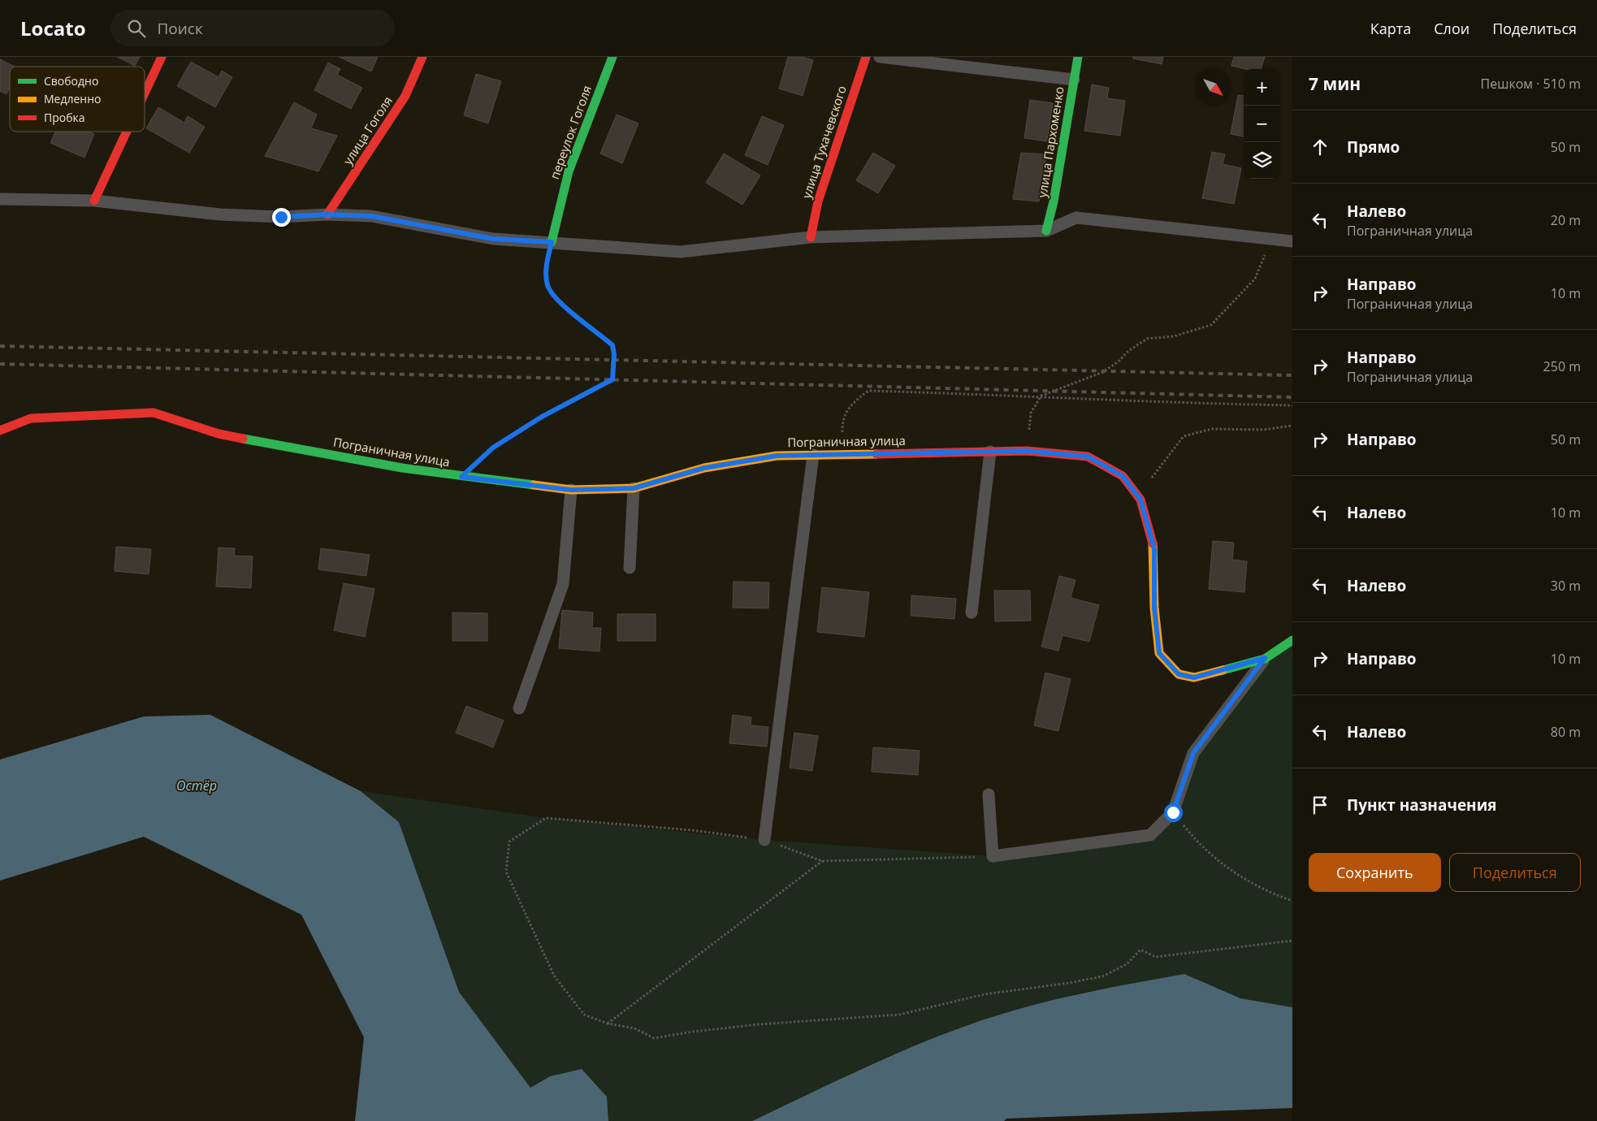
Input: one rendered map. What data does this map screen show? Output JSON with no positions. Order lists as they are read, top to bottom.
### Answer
{
  "streets": {
    "street": [
      "улица Гоголя",
      "переулок Гоголя",
      "улица Тухачевского",
      "улица Пархоменко",
      "Пограничная улица"
    ]
  },
  "water": ["Остёр"],
  "legend": ["Свободно", "Медленно", "Пробка"],
  "north": "bottom right",
  "page": {
    "header": "Locato",
    "search": "Поиск",
    "nav": ["Карта", "Слои", "Поделиться"],
    "heading": ["7 мин", "Пешком · 510 m"],
    "map_buttons": ["+", "−"],
    "list": [
      ["Прямо", "50 m"],
      ["Налево", "Пограничная улица", "20 m"],
      ["Направо", "Пограничная улица", "10 m"],
      ["Направо", "Пограничная улица", "250 m"],
      ["Направо", "50 m"],
      ["Налево", "10 m"],
      ["Налево", "30 m"],
      ["Направо", "10 m"],
      ["Налево", "80 m"],
      "Пункт назначения"
    ],
    "buttons": ["Сохранить", "Поделиться"]
  }
}
